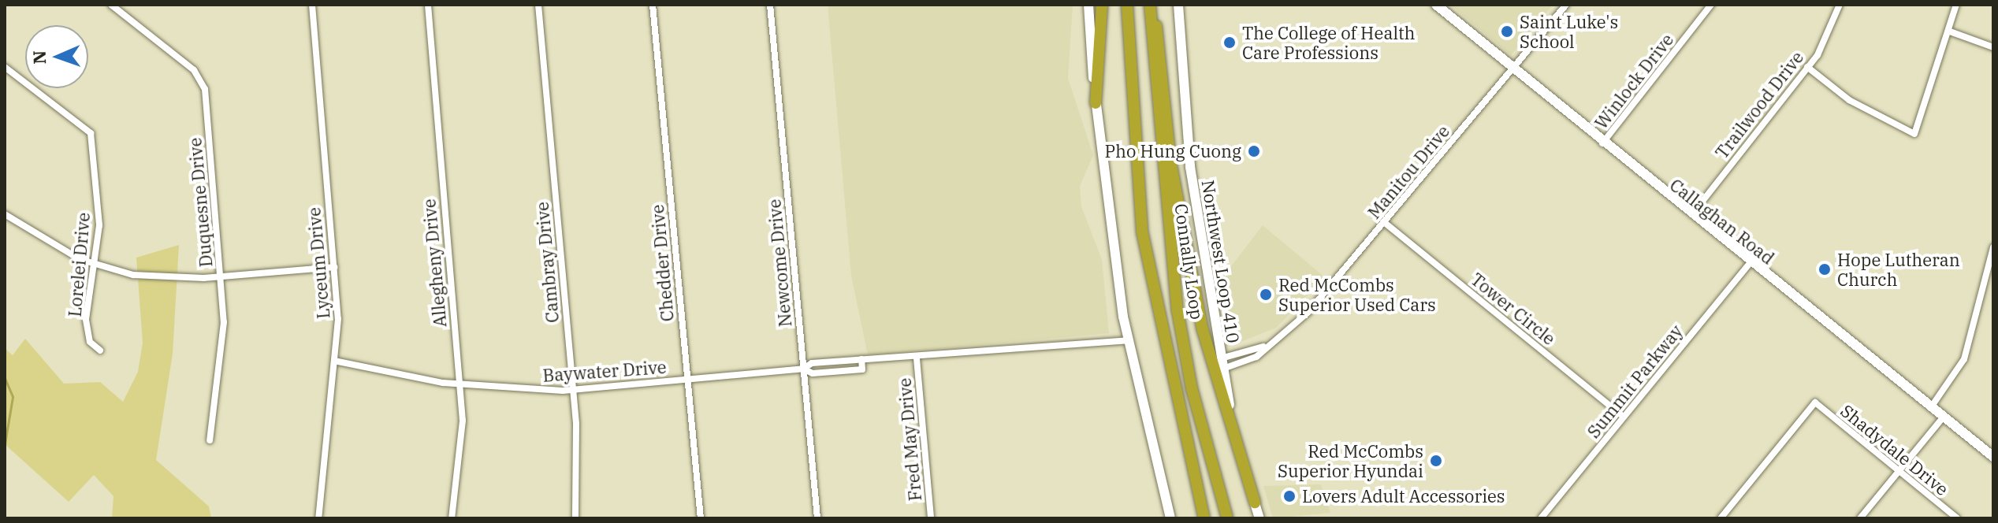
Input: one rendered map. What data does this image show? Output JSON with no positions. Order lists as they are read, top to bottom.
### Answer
{
  "streets": {
    "highway": ["Connally Loop"],
    "main road": ["Callaghan Road", "Northwest Loop 410"],
    "street": [
      "Winlock Drive",
      "Trailwood Drive",
      "Manitou Drive",
      "Duquesne Drive",
      "Cambray Drive",
      "Lyceum Drive",
      "Allegheny Drive",
      "Chedder Drive",
      "Newcome Drive",
      "Lorelei Drive",
      "Tower Circle",
      "Baywater Drive",
      "Summit Parkway",
      "Fred May Drive",
      "Shadydale Drive"
    ]
  },
  "crossings": [
    ["Winlock Drive", "Callaghan Road"],
    ["Trailwood Drive", "Callaghan Road"],
    ["Manitou Drive", "Callaghan Road"],
    ["Manitou Drive", "Northwest Loop 410"],
    ["Manitou Drive", "Tower Circle"],
    ["Callaghan Road", "Summit Parkway"],
    ["Cambray Drive", "Baywater Drive"],
    ["Lyceum Drive", "Baywater Drive"],
    ["Allegheny Drive", "Baywater Drive"],
    ["Chedder Drive", "Baywater Drive"],
    ["Newcome Drive", "Baywater Drive"],
    ["Tower Circle", "Summit Parkway"],
    ["Baywater Drive", "Fred May Drive"]
  ],
  "places": [
    "Saint Luke's School",
    "The College of Health Care Professions",
    "Pho Hung Cuong",
    "Hope Lutheran Church",
    "Red McCombs Superior Used Cars",
    "Red McCombs Superior Hyundai",
    "Lovers Adult Accessories"
  ],
  "north": "left"
}
